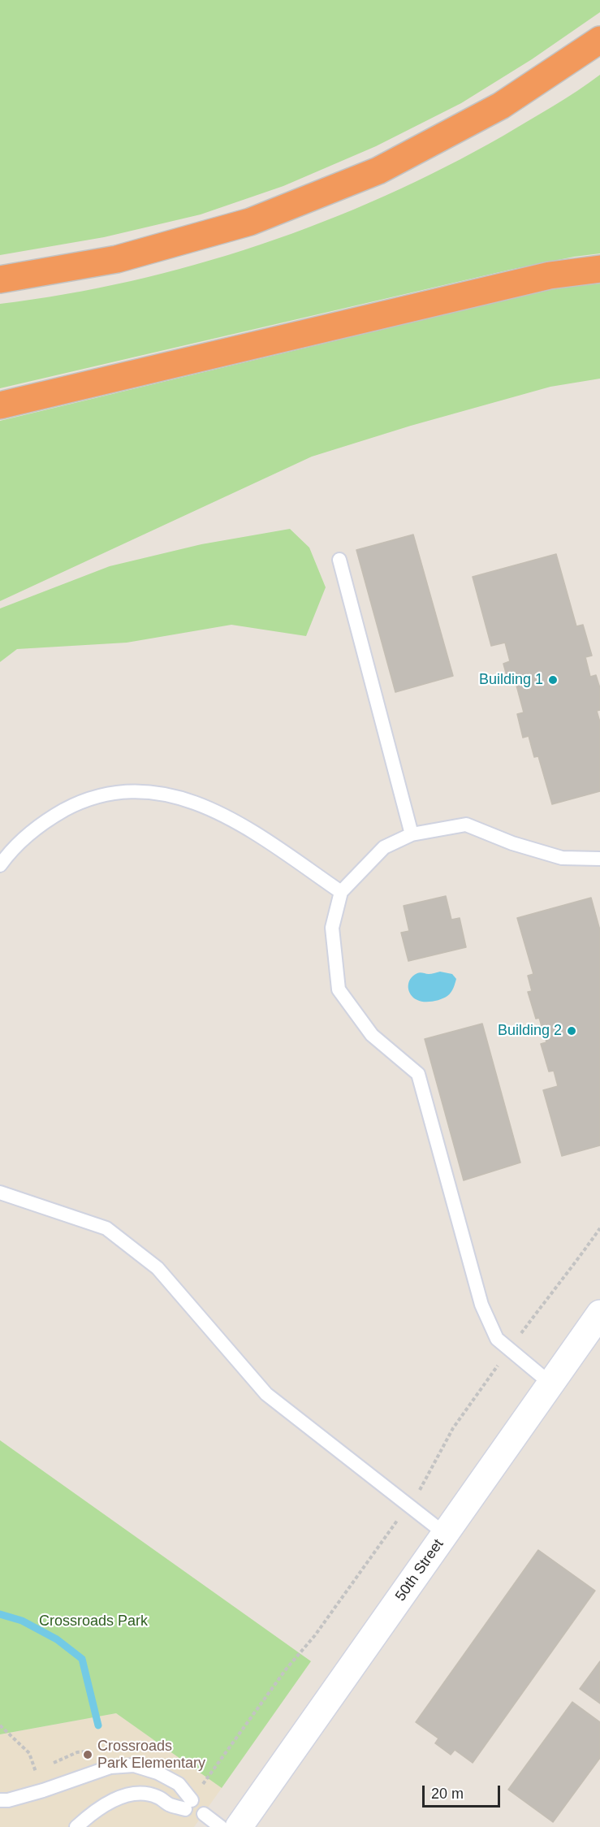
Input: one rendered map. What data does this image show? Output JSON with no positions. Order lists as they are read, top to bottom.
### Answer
{
  "streets": {
    "main road": ["50th Street"]
  },
  "parks": ["Crossroads Park"],
  "places": ["Building 1", "Building 2", "Crossroads Park Elementary"],
  "scale_bar": "20 m"
}
